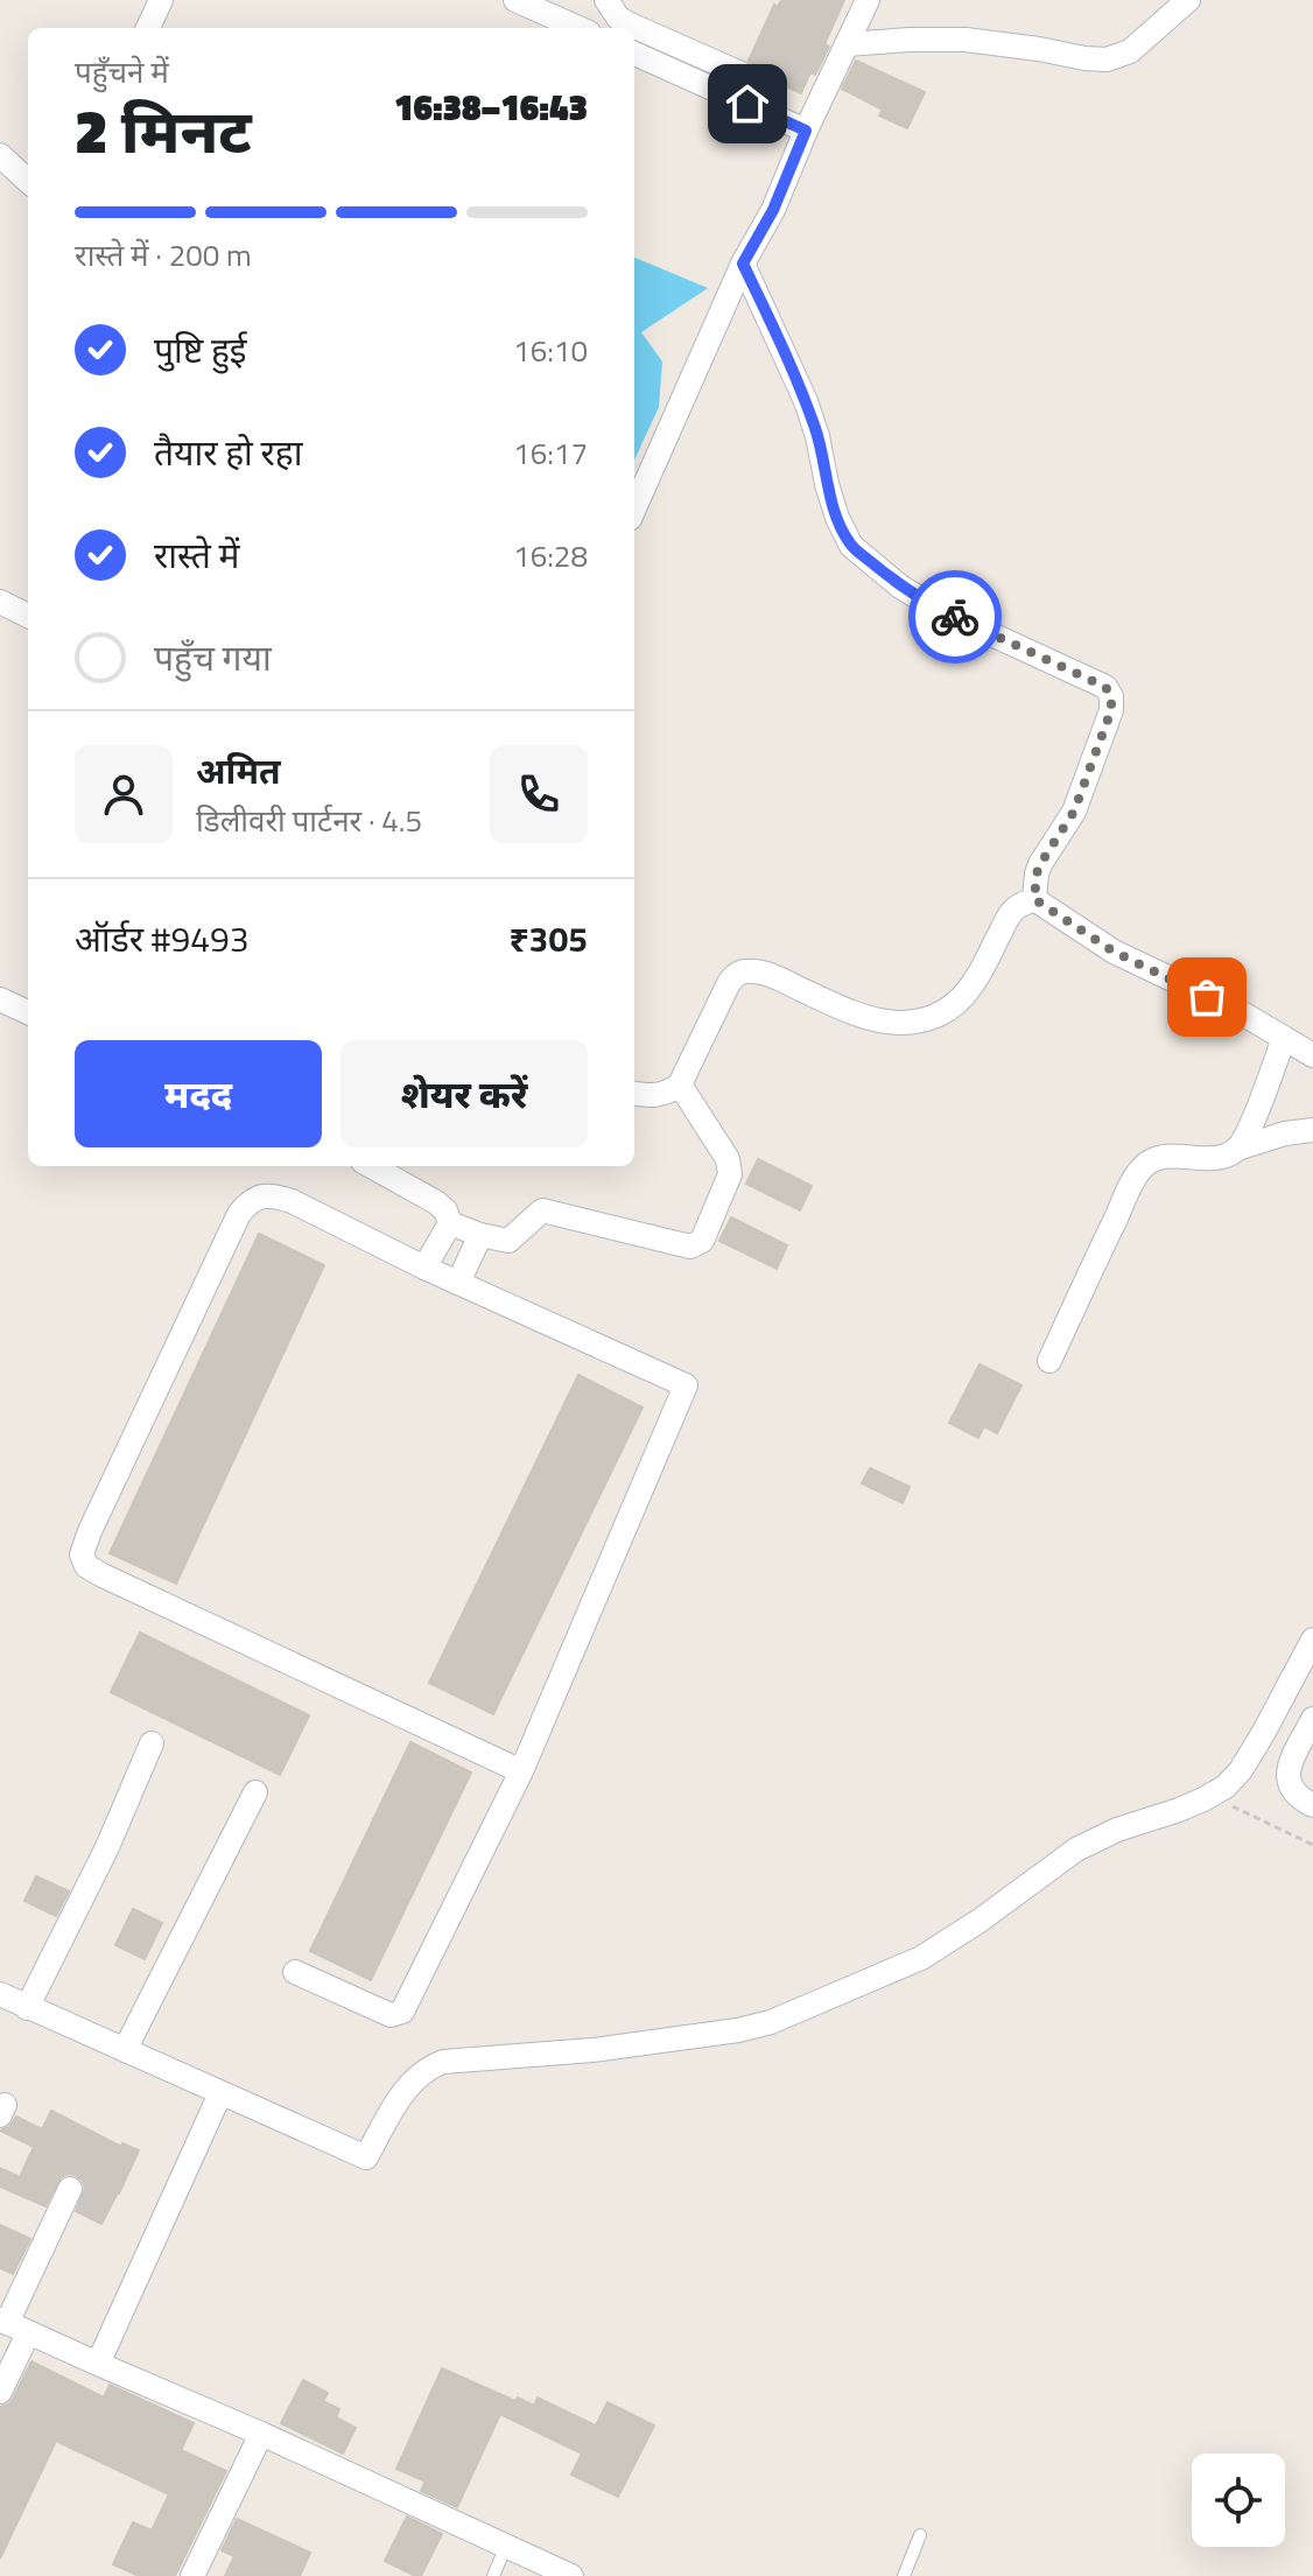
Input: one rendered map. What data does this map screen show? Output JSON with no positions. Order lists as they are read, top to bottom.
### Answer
{
  "page": {
    "heading": ["2 मिनट", "पहुँचने में", "16:38–16:43"],
    "panel": [
      "अमित",
      "डिलीवरी पार्टनर · 4.5",
      "ऑर्डर #9493",
      "₹305"
    ],
    "bar": "रास्ते में · 200 m",
    "list": [
      ["पुष्टि हुई", "16:10"],
      ["तैयार हो रहा", "16:17"],
      ["रास्ते में", "16:28"],
      "पहुँच गया"
    ],
    "buttons": ["मदद", "शेयर करें"]
  }
}
